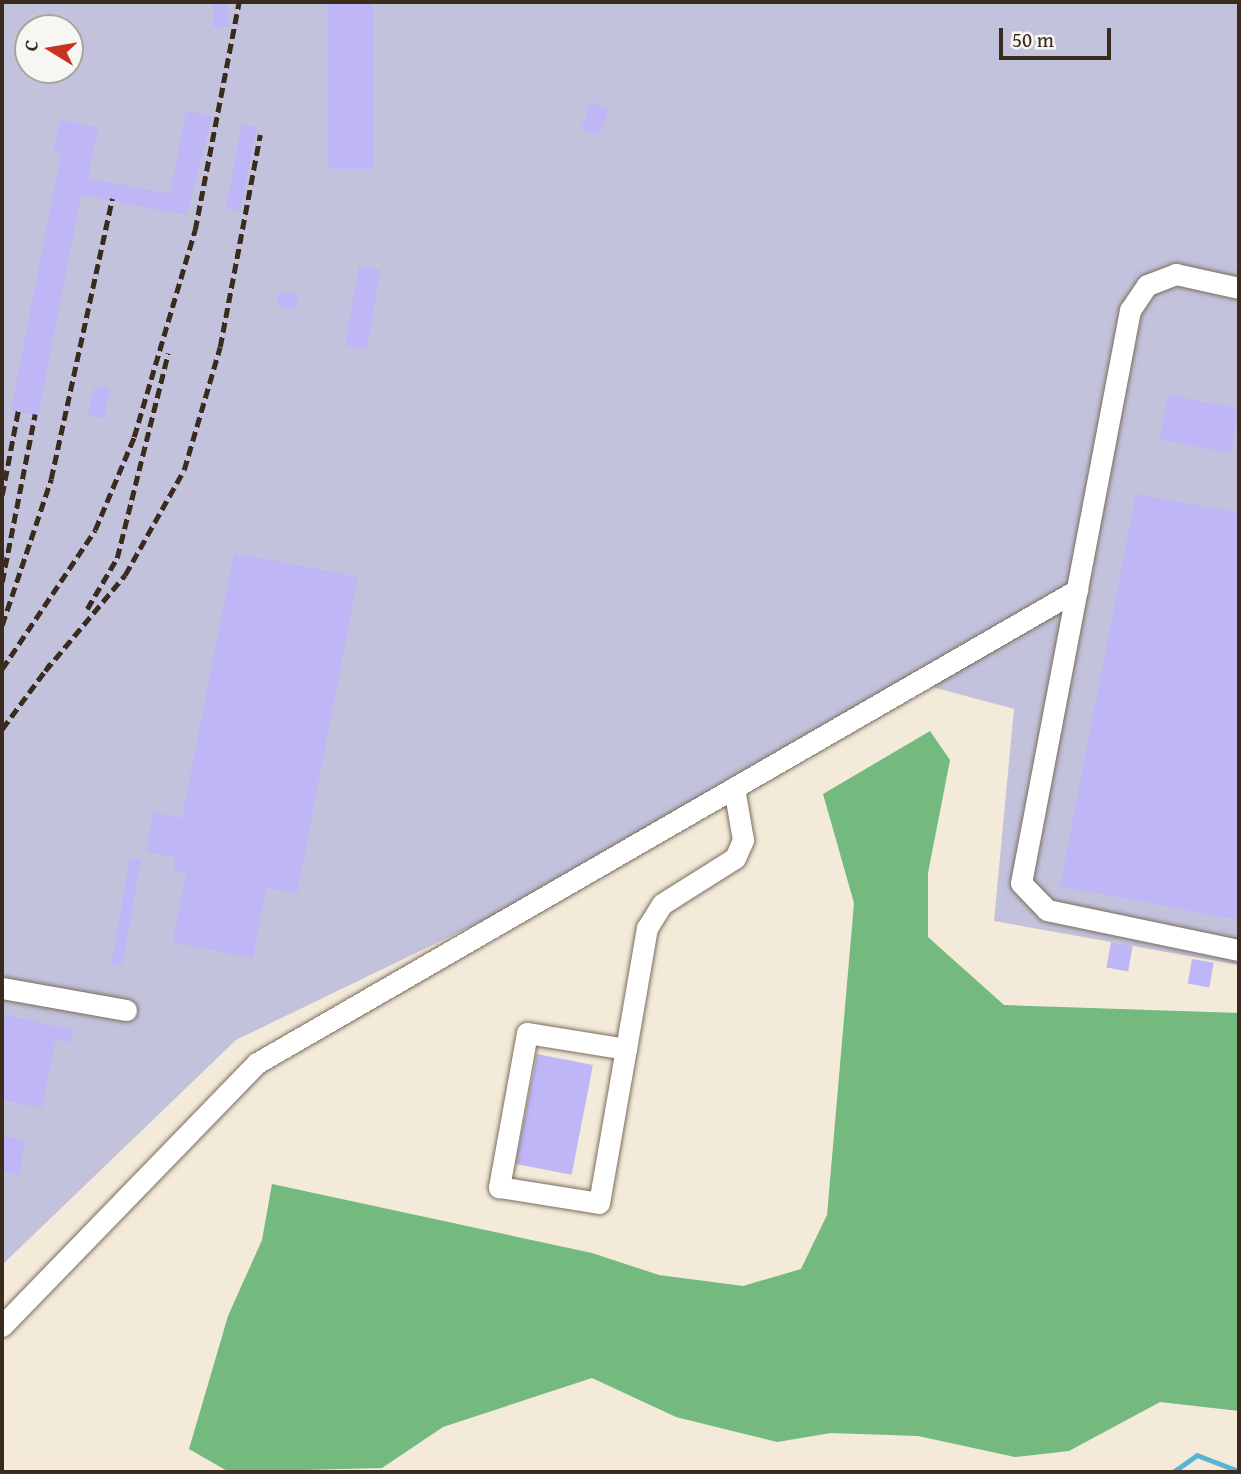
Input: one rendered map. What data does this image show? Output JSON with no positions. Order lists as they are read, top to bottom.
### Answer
{
  "scale_bar": "50 m",
  "north": "left"
}
